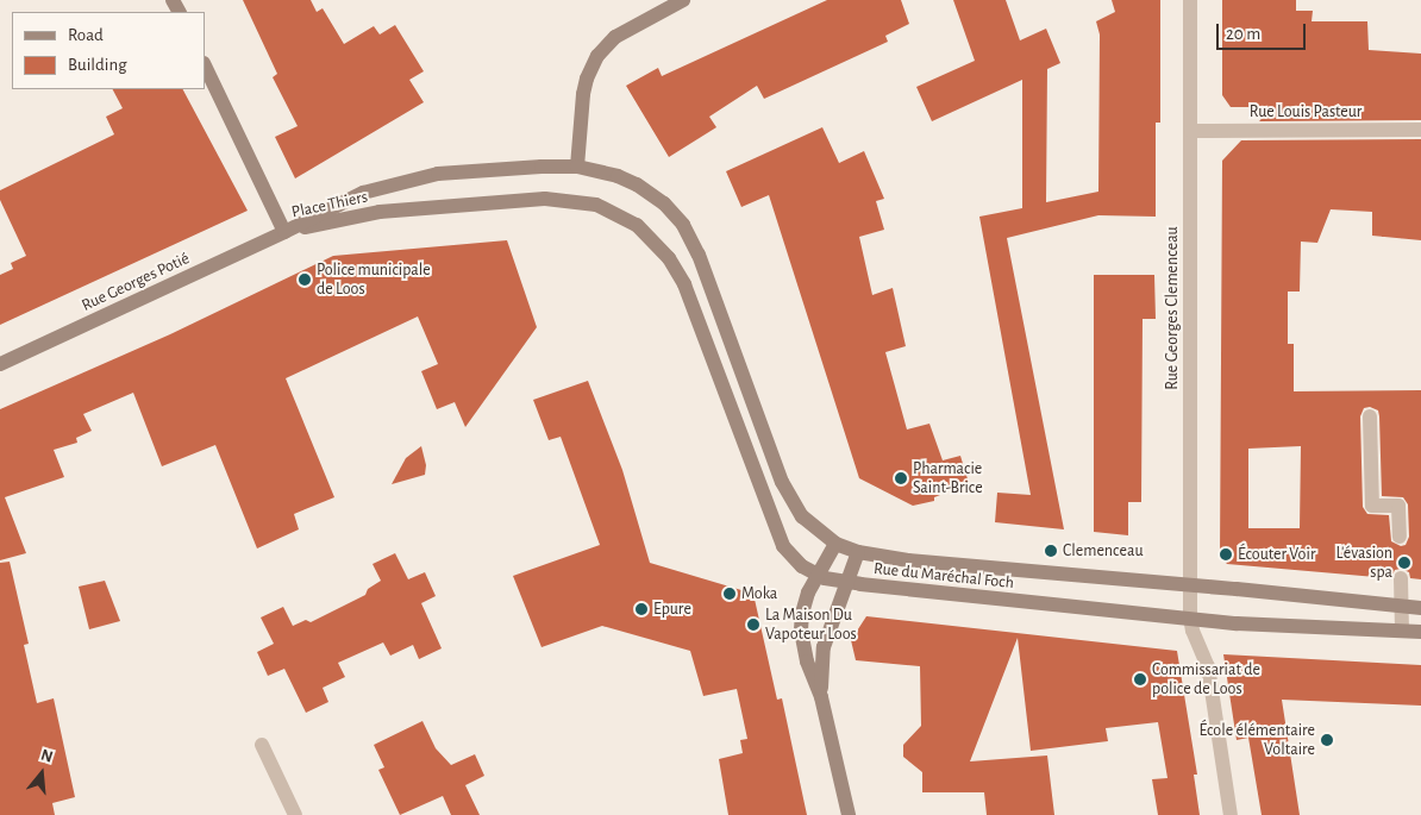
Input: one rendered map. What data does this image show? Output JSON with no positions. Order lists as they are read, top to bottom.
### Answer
{
  "streets": {
    "main road": ["Place Thiers", "Rue Georges Potié", "Rue du Maréchal Foch"],
    "street": ["Rue Louis Pasteur", "Rue Georges Clemenceau"]
  },
  "crossings": [
    ["Rue Louis Pasteur", "Rue Georges Clemenceau"],
    ["Place Thiers", "Rue Georges Potié"],
    ["Place Thiers", "Rue du Maréchal Foch"],
    ["Rue Georges Clemenceau", "Rue du Maréchal Foch"]
  ],
  "places": [
    "Police municipale de Loos",
    "Pharmacie Saint-Brice",
    "Clemenceau",
    "Écouter Voir",
    "L'évasion spa",
    "Moka",
    "Epure",
    "La Maison Du Vapoteur Loos",
    "Commissariat de police de Loos",
    "École élémentaire Voltaire"
  ],
  "legend": ["Road", "Building"],
  "scale_bar": "20 m",
  "north": "top"
}
